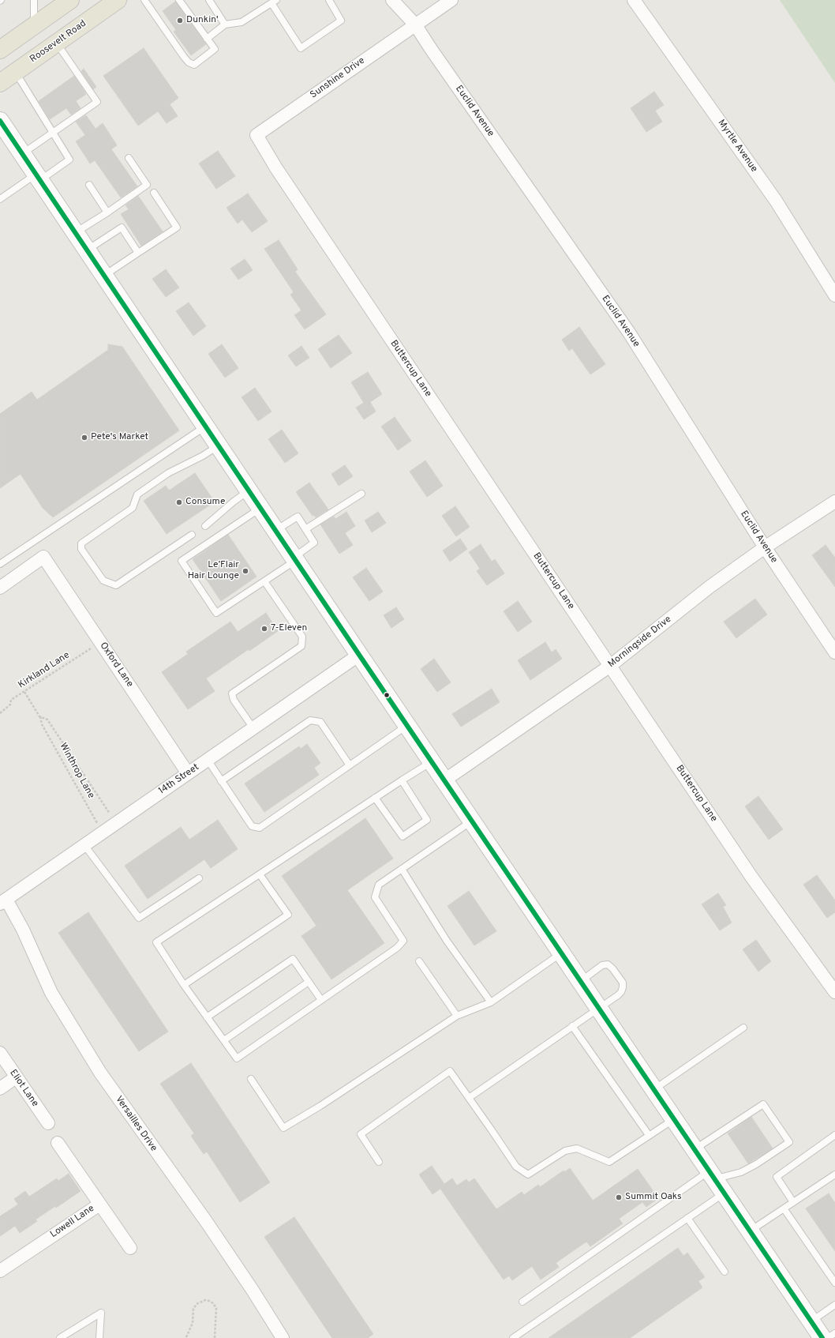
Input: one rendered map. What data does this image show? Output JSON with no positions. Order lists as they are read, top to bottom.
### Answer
{
  "streets": {
    "main road": ["Roosevelt Road"],
    "street": [
      "Sunshine Drive",
      "Euclid Avenue",
      "Myrtle Avenue",
      "Buttercup Lane",
      "Morningside Drive",
      "Oxford Lane",
      "14th Street",
      "Eliot Lane",
      "Versailles Drive",
      "Lowell Lane"
    ],
    "path": ["Kirkland Lane", "Winthrop Lane"]
  },
  "crossings": [
    ["Sunshine Drive", "Euclid Avenue"],
    ["Sunshine Drive", "Buttercup Lane"],
    ["Euclid Avenue", "Morningside Drive"],
    ["Buttercup Lane", "Morningside Drive"],
    ["Oxford Lane", "Kirkland Lane"],
    ["Oxford Lane", "14th Street"],
    ["Kirkland Lane", "Winthrop Lane"],
    ["Winthrop Lane", "14th Street"],
    ["14th Street", "Versailles Drive"]
  ],
  "places": [
    "Dunkin'",
    "Pete's Market",
    "Consume",
    "Le’Flair Hair Lounge",
    "7-Eleven",
    "Summit Oaks"
  ]
}
